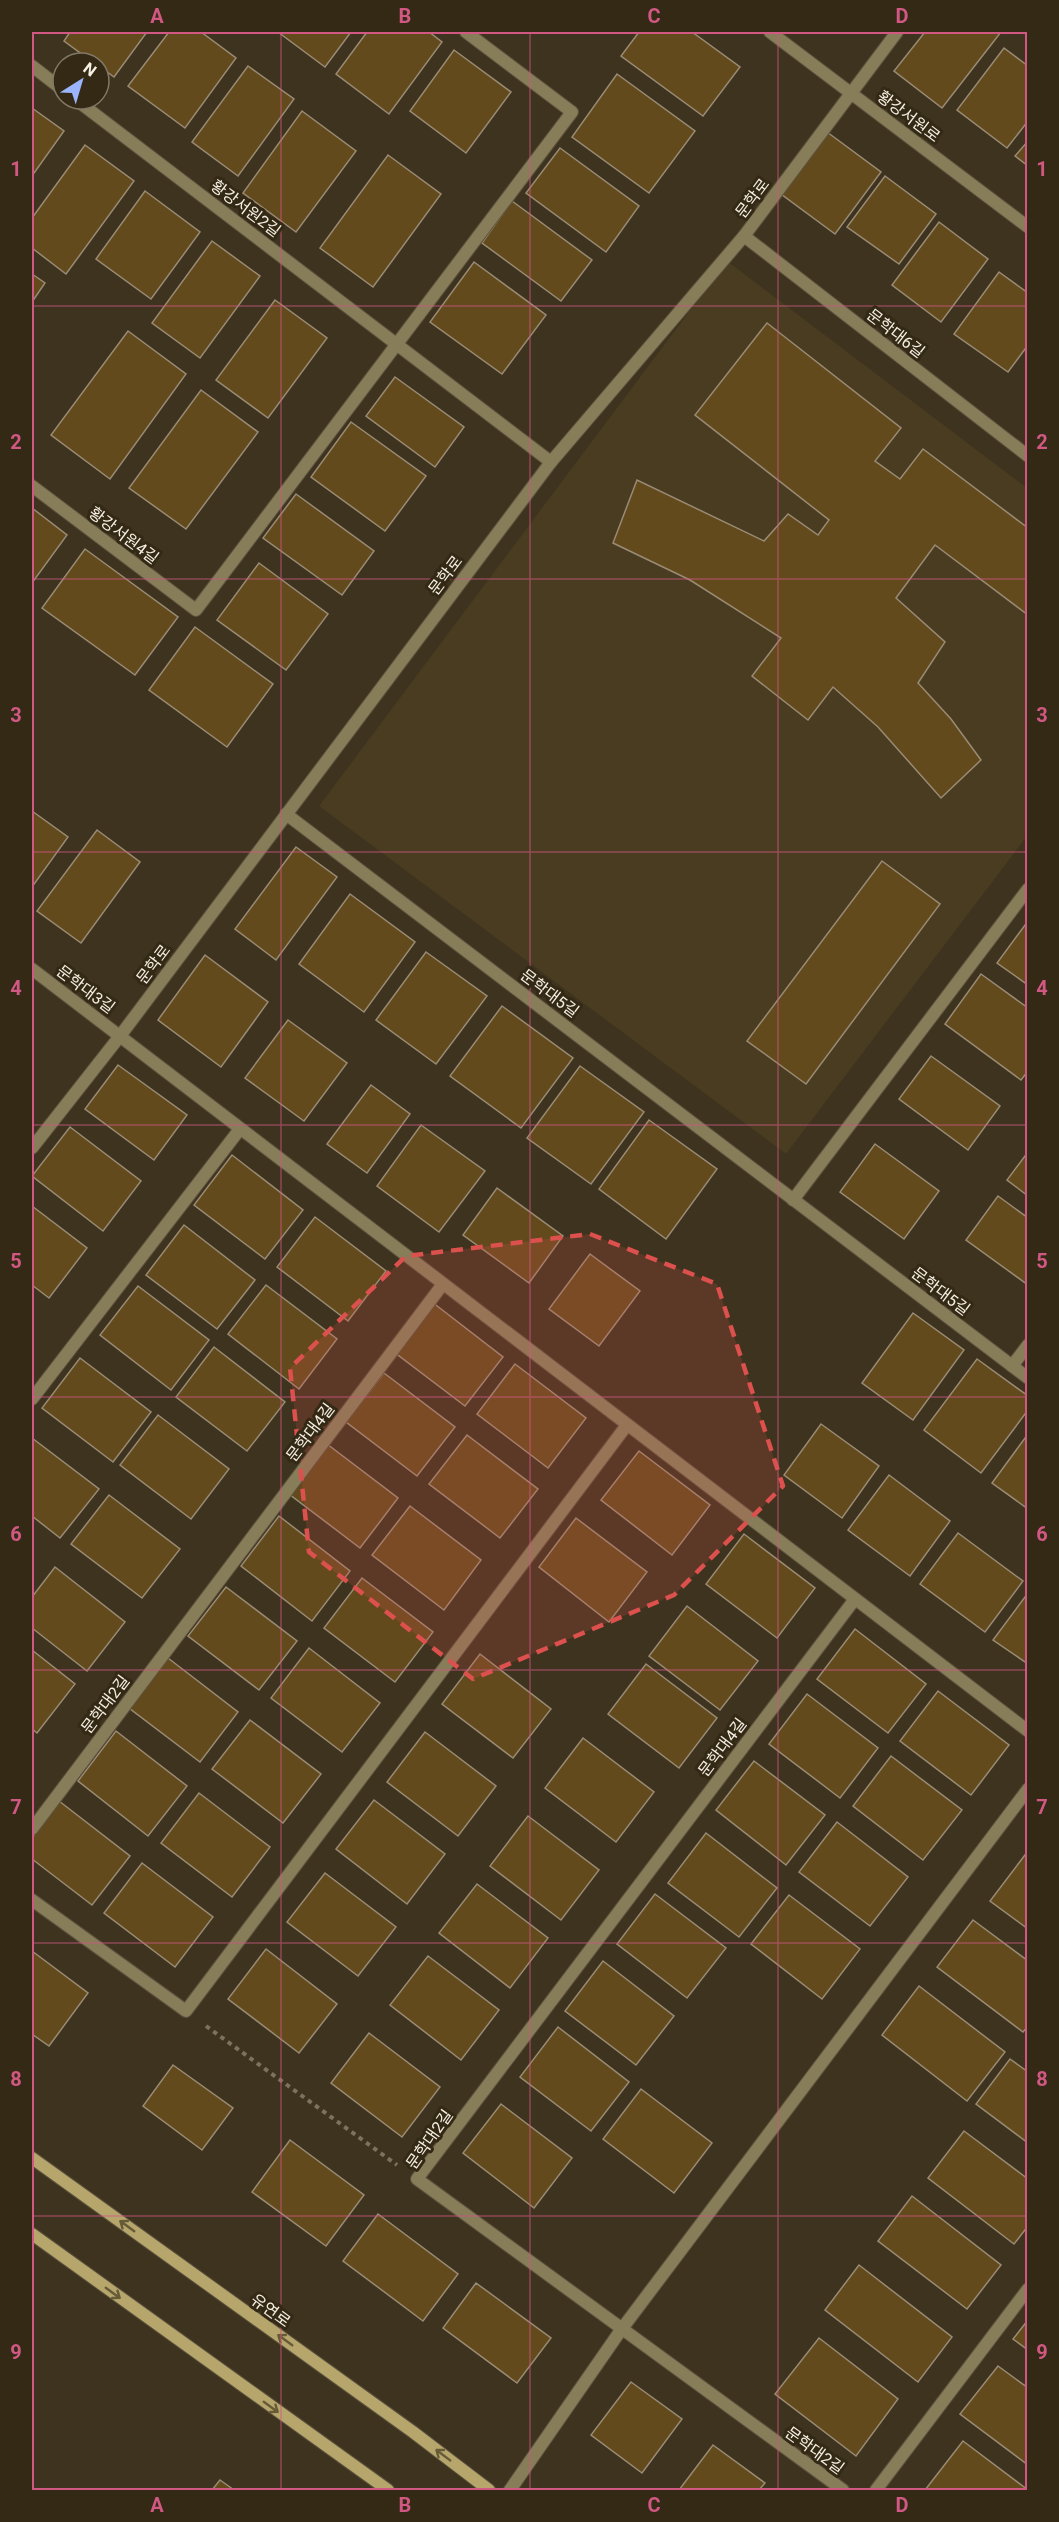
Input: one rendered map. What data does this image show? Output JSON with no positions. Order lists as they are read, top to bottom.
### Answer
{
  "streets": {
    "street": [
      "황강서원로",
      "문학로",
      "황강서원2길",
      "문학대6길",
      "황강서원4길",
      "문학대3길",
      "문학대5길",
      "문학대4길",
      "문학대2길",
      "유연로"
    ]
  },
  "crossings": [
    ["황강서원로", "문학로"],
    ["문학로", "황강서원2길"],
    ["문학로", "문학대6길"],
    ["문학로", "문학대3길"],
    ["문학로", "문학대5길"],
    ["황강서원2길", "황강서원4길"],
    ["문학대4길", "문학대2길"]
  ],
  "north": "top right",
  "grid": {
    "columns": [
      "A",
      "B",
      "C",
      "D"
    ],
    "rows": [
      "1",
      "2",
      "3",
      "4",
      "5",
      "6",
      "7",
      "8",
      "9"
    ]
  }
}
